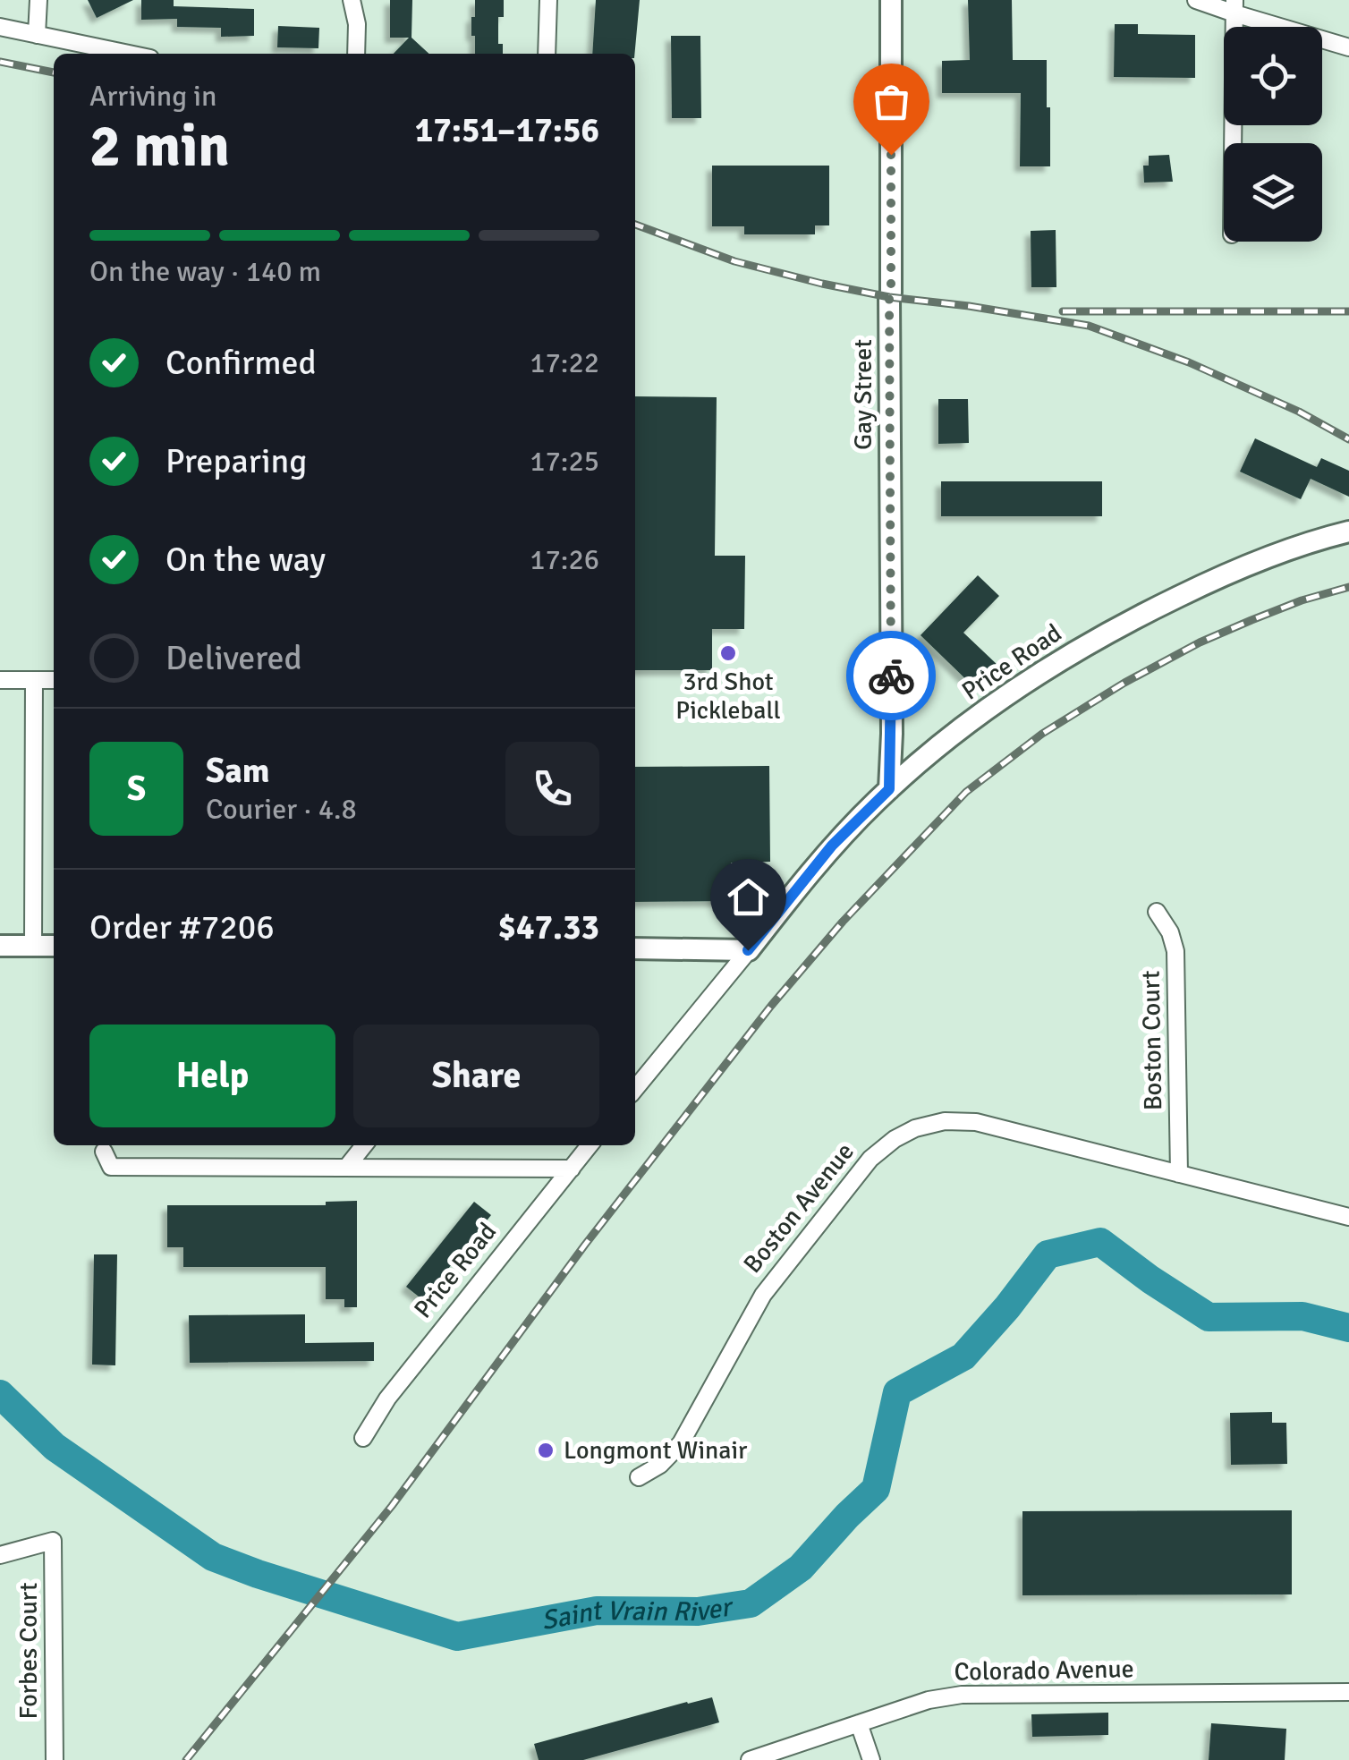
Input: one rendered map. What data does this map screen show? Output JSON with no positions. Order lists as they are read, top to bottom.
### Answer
{
  "streets": {
    "street": [
      "Gay Street",
      "Price Road",
      "Boston Court",
      "Boston Avenue",
      "Forbes Court",
      "Colorado Avenue"
    ]
  },
  "crossings": [
    ["Gay Street", "Price Road"],
    ["Boston Court", "Boston Avenue"]
  ],
  "water": ["Saint Vrain River"],
  "places": ["3rd Shot Pickleball", "Longmont Winair"],
  "page": {
    "heading": ["2 min", "Arriving in", "17:51–17:56"],
    "panel": [
      "Sam",
      "Courier · 4.8",
      "Order #7206",
      "$47.33"
    ],
    "bar": "On the way · 140 m",
    "list": [
      ["Confirmed", "17:22"],
      ["Preparing", "17:25"],
      ["On the way", "17:26"],
      "Delivered"
    ],
    "round": "S",
    "buttons": ["Help", "Share"]
  }
}
